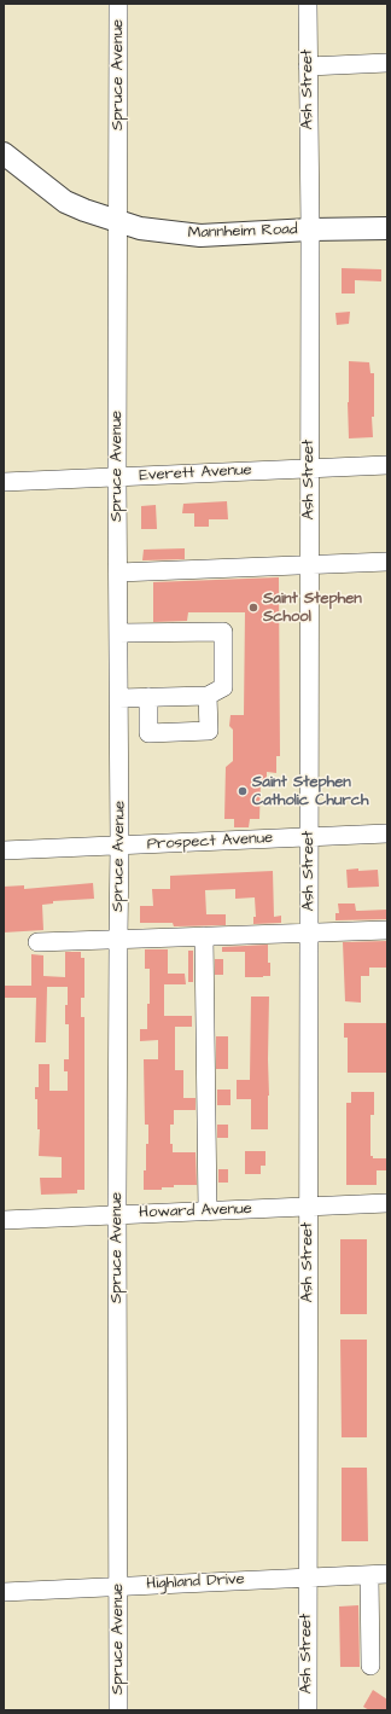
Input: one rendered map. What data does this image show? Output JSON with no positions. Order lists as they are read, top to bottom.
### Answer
{
  "streets": {
    "main road": ["Mannheim Road"],
    "street": [
      "Spruce Avenue",
      "Ash Street",
      "Everett Avenue",
      "Prospect Avenue",
      "Howard Avenue",
      "Highland Drive"
    ]
  },
  "crossings": [
    ["Spruce Avenue", "Mannheim Road"],
    ["Spruce Avenue", "Everett Avenue"],
    ["Spruce Avenue", "Prospect Avenue"],
    ["Spruce Avenue", "Howard Avenue"],
    ["Spruce Avenue", "Highland Drive"],
    ["Ash Street", "Mannheim Road"],
    ["Ash Street", "Everett Avenue"],
    ["Ash Street", "Prospect Avenue"],
    ["Ash Street", "Howard Avenue"],
    ["Ash Street", "Highland Drive"]
  ],
  "places": ["Saint Stephen School", "Saint Stephen Catholic Church"]
}
